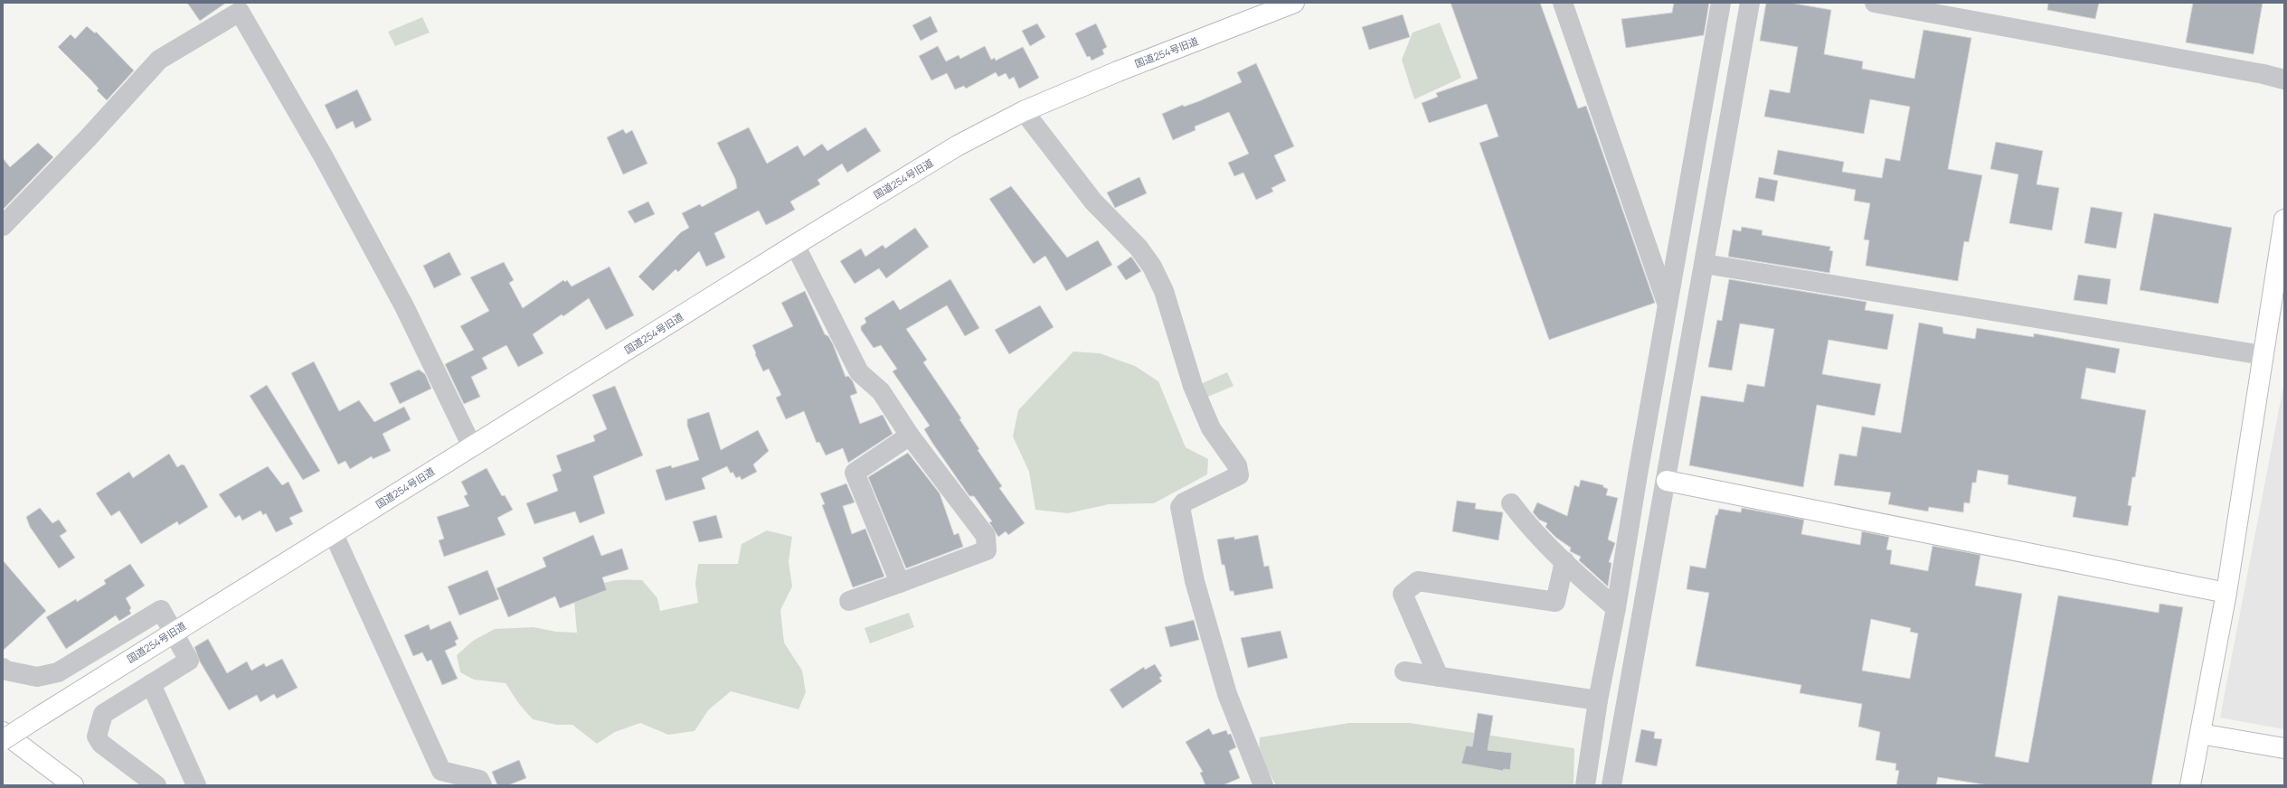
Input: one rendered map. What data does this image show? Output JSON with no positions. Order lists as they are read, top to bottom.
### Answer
{
  "streets": {
    "main road": ["国道254号旧道"]
  }
}
